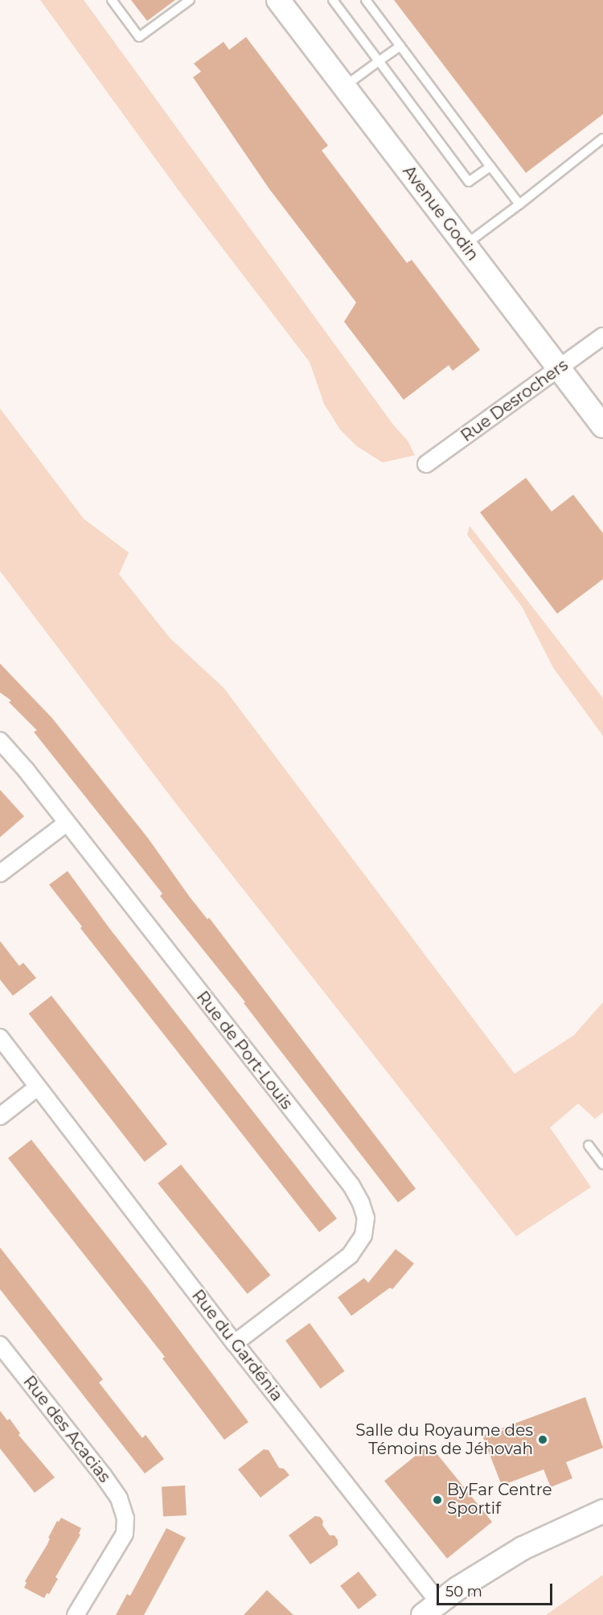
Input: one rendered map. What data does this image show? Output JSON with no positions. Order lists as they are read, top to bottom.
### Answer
{
  "streets": {
    "street": [
      "Avenue Godin",
      "Rue Desrochers",
      "Rue de Port-Louis",
      "Rue du Gardénia",
      "Rue des Acacias"
    ]
  },
  "crossings": [
    ["Avenue Godin", "Rue Desrochers"],
    ["Rue de Port-Louis", "Rue du Gardénia"]
  ],
  "places": ["Salle du Royaume des Témoins de Jéhovah", "ByFar Centre Sportif"],
  "scale_bar": "50 m"
}
